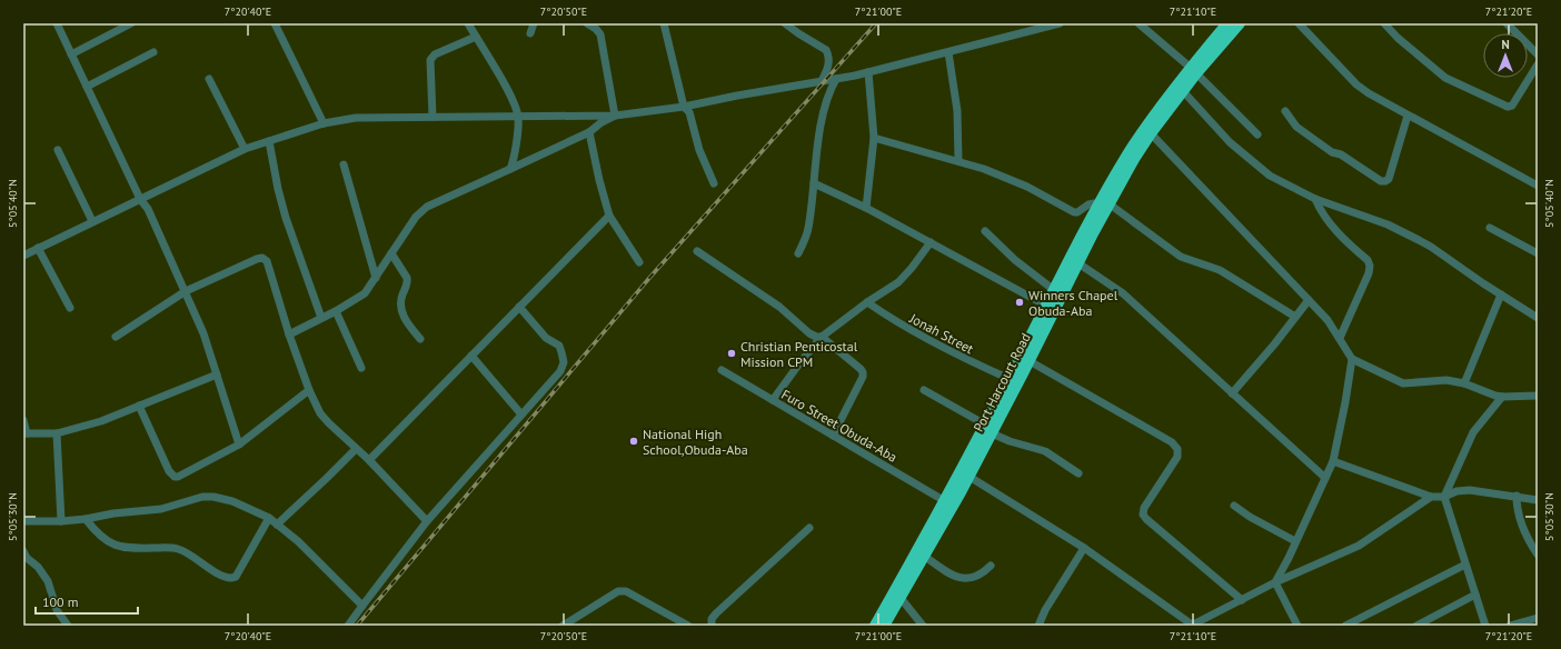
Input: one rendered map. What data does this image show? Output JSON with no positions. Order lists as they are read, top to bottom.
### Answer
{
  "streets": {
    "highway": ["Port Harcourt Road"],
    "street": ["Jonah Street", "Furo Street Obuda-Aba"]
  },
  "crossings": [
    ["Jonah Street", "Port Harcourt Road"],
    ["Port Harcourt Road", "Furo Street Obuda-Aba"]
  ],
  "places": ["Winners Chapel Obuda-Aba", "Christian Penticostal Mission CPM", "National High School,Obuda-Aba"],
  "scale_bar": "100 m",
  "north": "top",
  "coordinates": [
    "7°20'40\"E",
    "7°20'50\"E",
    "7°21'00\"E",
    "7°21'10\"E",
    "7°21'20\"E",
    "5°05'40\"N",
    "5°05'30\"N"
  ]
}
